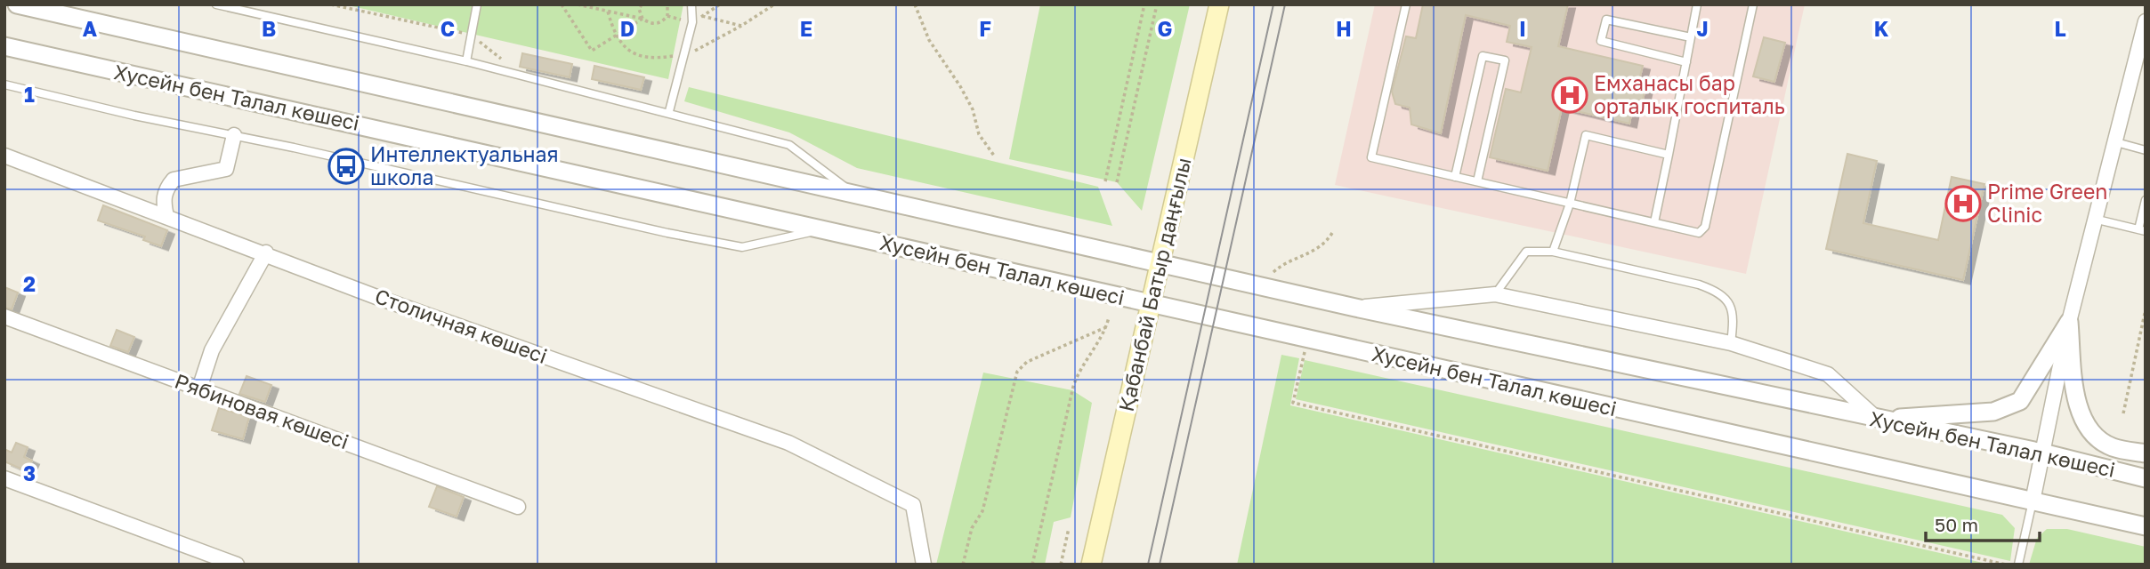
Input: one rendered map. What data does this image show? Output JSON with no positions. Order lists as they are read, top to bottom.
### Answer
{
  "streets": {
    "main road": ["Қабанбай Батыр даңғылы"],
    "street": ["Хусейн бен Талал көшесі", "Столичная көшесі", "Рябиновая көшесі"]
  },
  "crossings": [
    ["Хусейн бен Талал көшесі", "Қабанбай Батыр даңғылы"]
  ],
  "places": {
    "hospital": ["Емханасы бар орталық госпиталь", "Prime Green Clinic"],
    "bus stop": ["Интеллектуальная школа"]
  },
  "scale_bar": "50 m",
  "grid": {
    "columns": [
      "A",
      "B",
      "C",
      "D",
      "E",
      "F",
      "G",
      "H",
      "I",
      "J",
      "K",
      "L"
    ],
    "rows": ["1", "2", "3"]
  }
}
